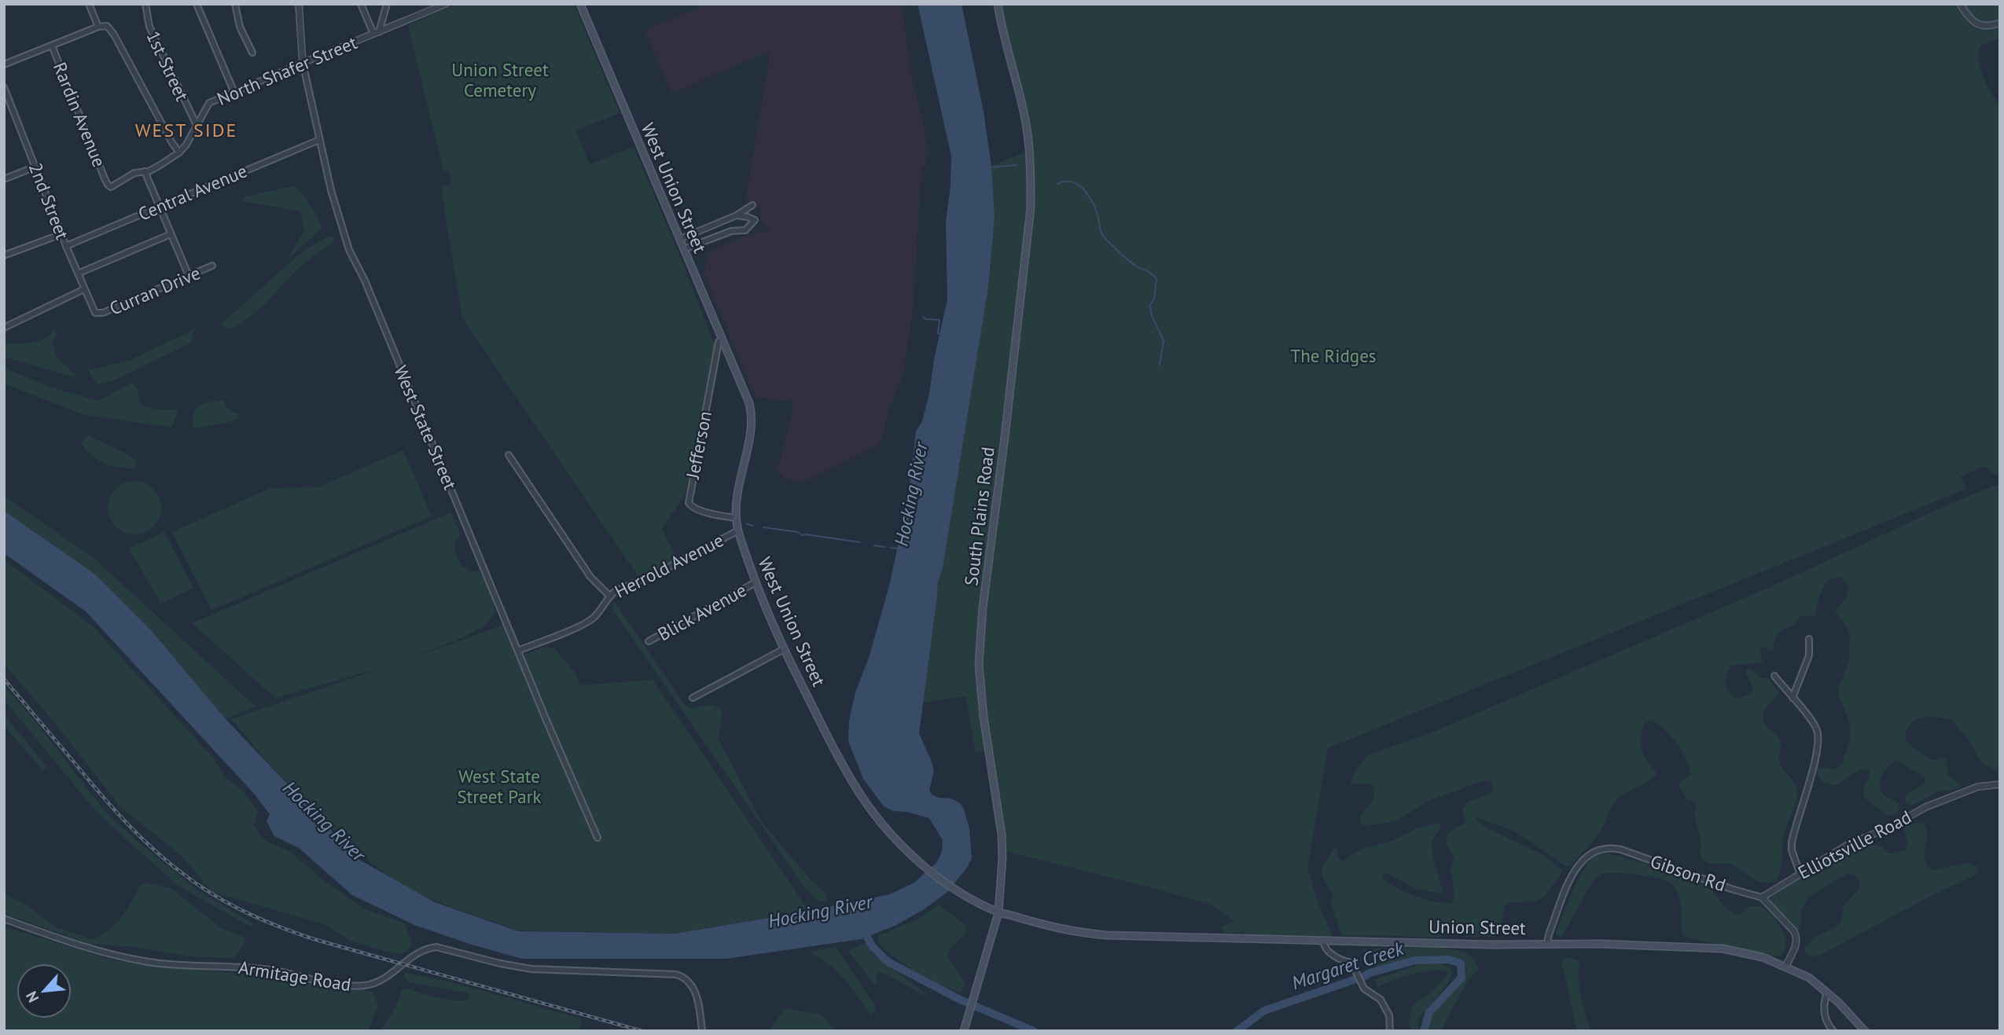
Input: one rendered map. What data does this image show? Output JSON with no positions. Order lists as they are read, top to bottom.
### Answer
{
  "streets": {
    "main road": ["West Union Street", "South Plains Road", "Union Street"],
    "street": [
      "1st Street",
      "North Shafer Street",
      "Rardin Avenue",
      "Central Avenue",
      "2nd Street",
      "Curran Drive",
      "West State Street",
      "Jefferson",
      "Herrold Avenue",
      "Blick Avenue",
      "Elliotsville Road",
      "Gibson Rd",
      "Armitage Road"
    ]
  },
  "crossings": [
    ["1st Street", "North Shafer Street"],
    ["North Shafer Street", "Rardin Avenue"],
    ["North Shafer Street", "West State Street"],
    ["West Union Street", "Jefferson"],
    ["West Union Street", "South Plains Road"],
    ["West Union Street", "Herrold Avenue"],
    ["West Union Street", "Blick Avenue"],
    ["West Union Street", "Union Street"],
    ["Central Avenue", "2nd Street"],
    ["Central Avenue", "West State Street"],
    ["2nd Street", "Curran Drive"],
    ["West State Street", "Herrold Avenue"],
    ["South Plains Road", "Union Street"],
    ["Elliotsville Road", "Gibson Rd"],
    ["Gibson Rd", "Union Street"]
  ],
  "districts": ["WEST SIDE"],
  "water": ["Hocking River", "Margaret Creek"],
  "parks": ["Union Street Cemetery", "The Ridges", "West State Street Park"],
  "north": "bottom left"
}
